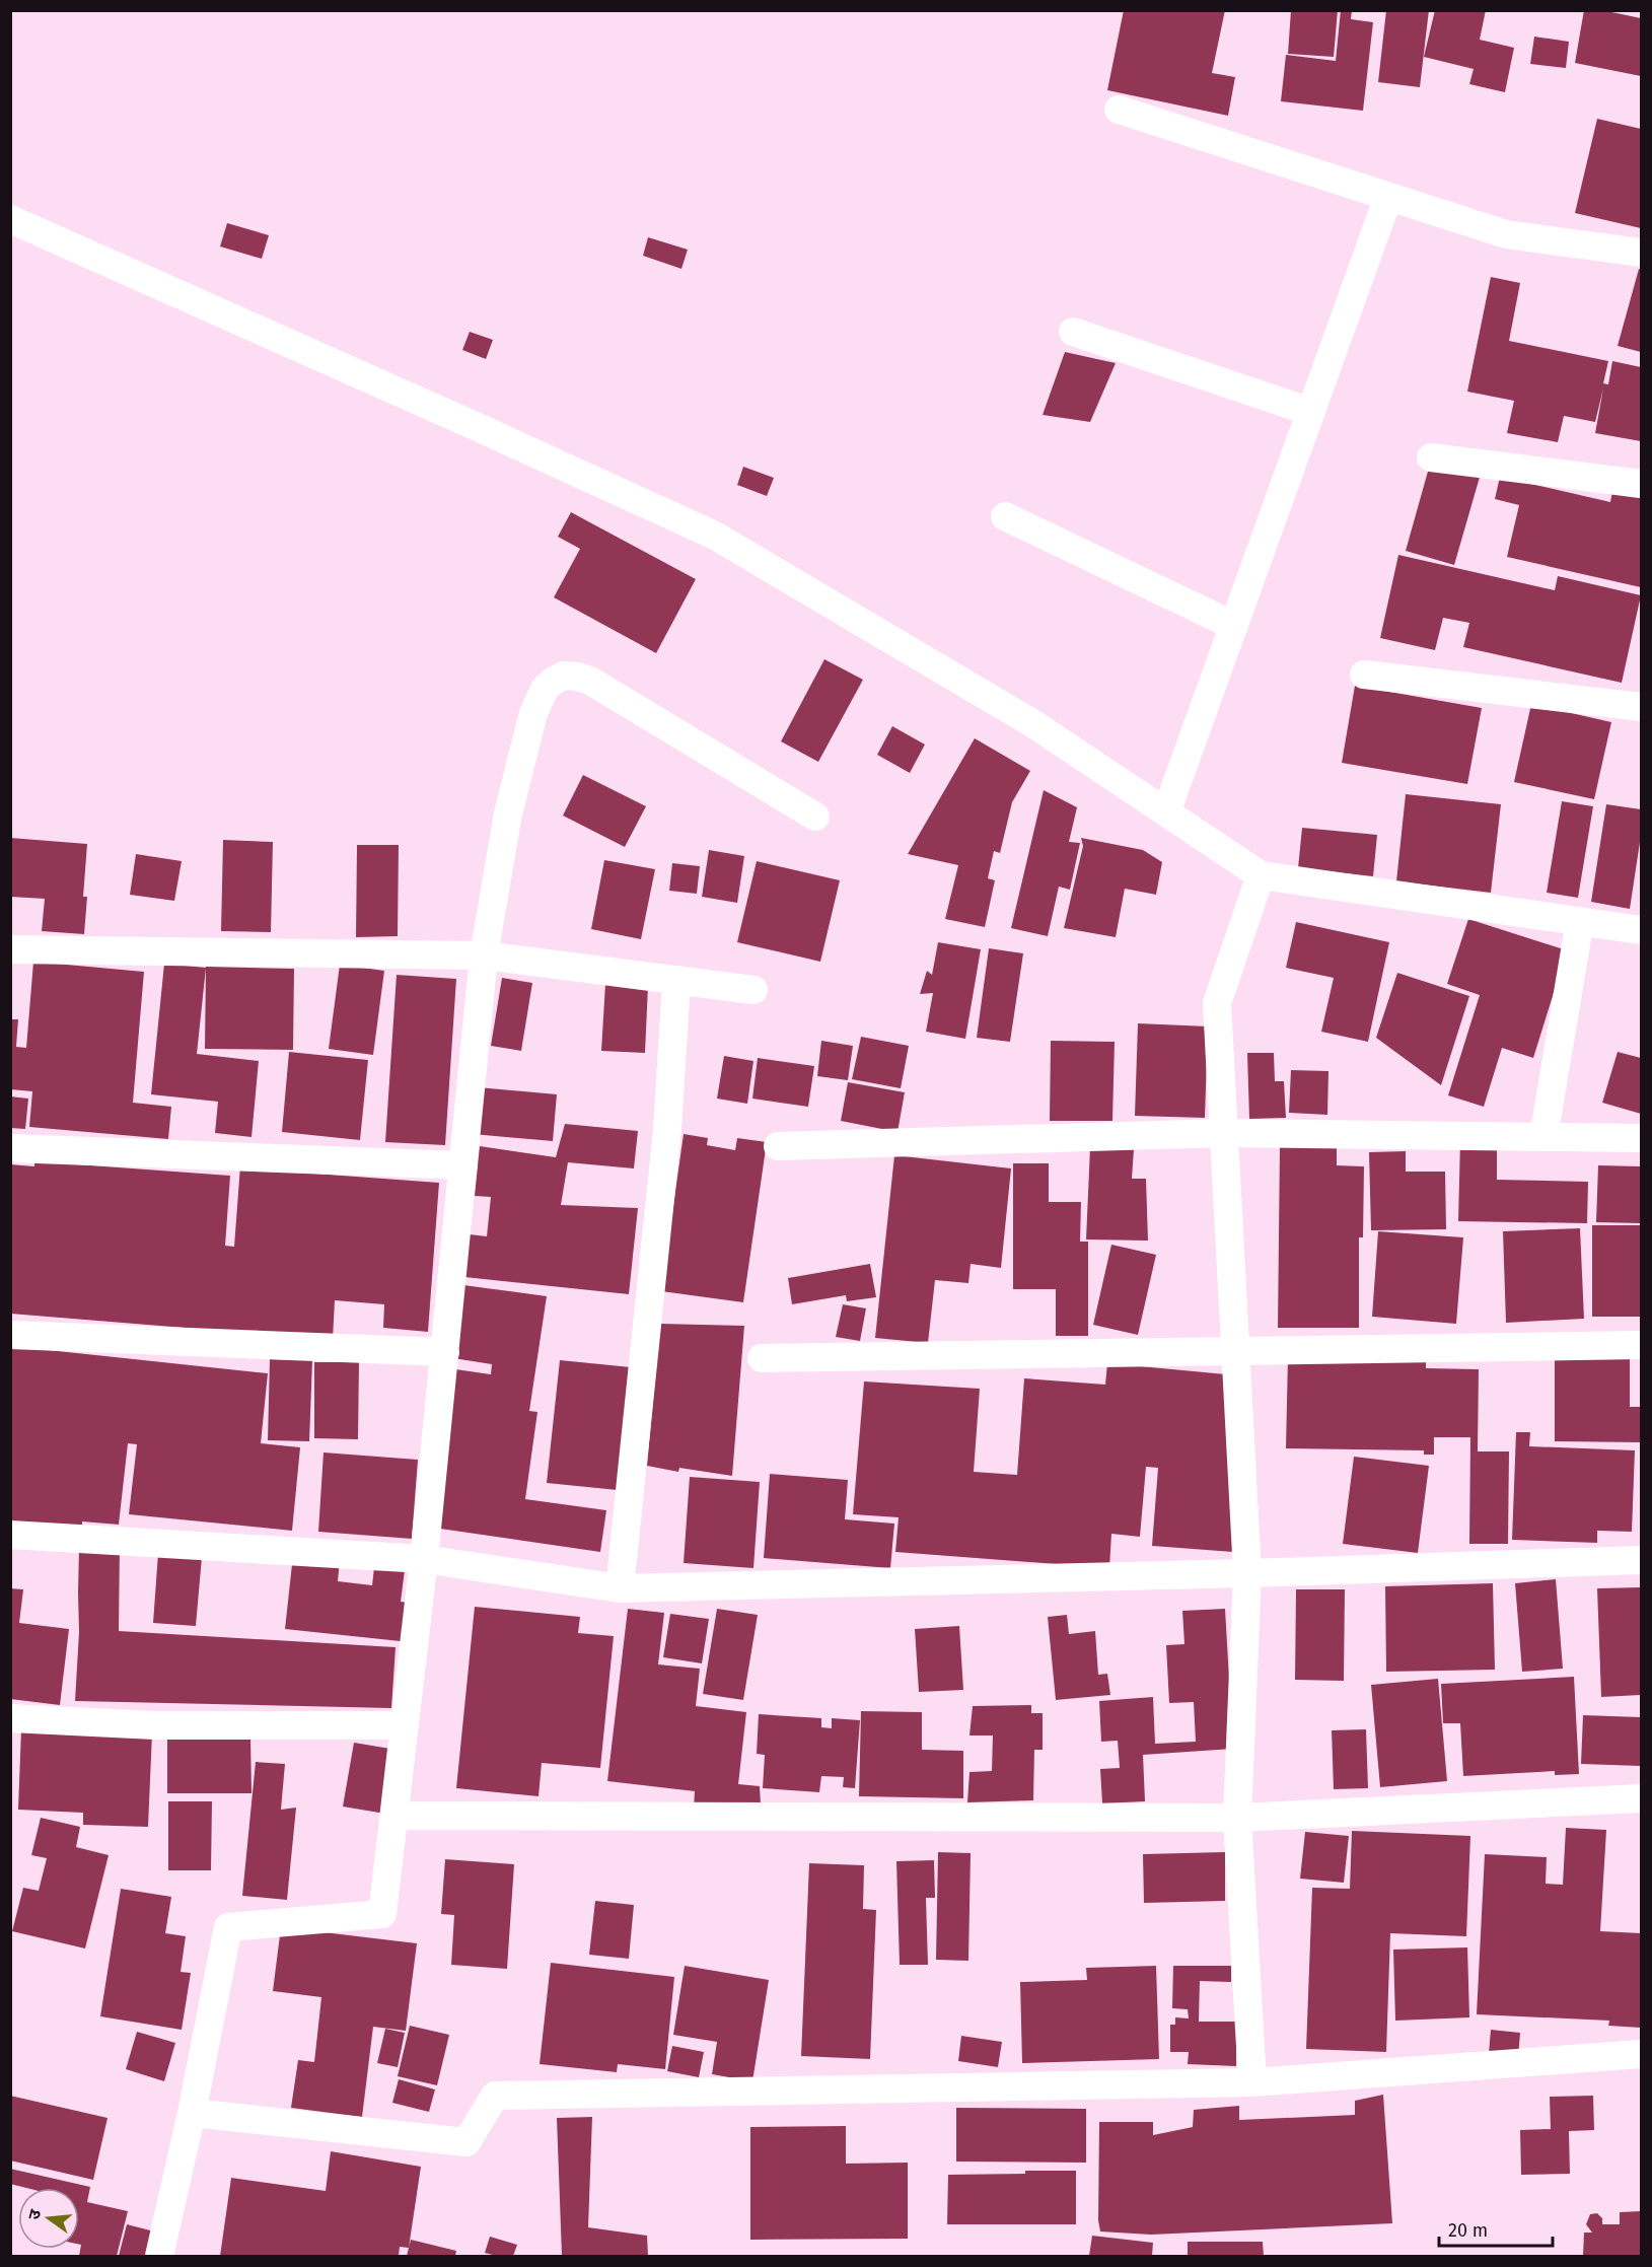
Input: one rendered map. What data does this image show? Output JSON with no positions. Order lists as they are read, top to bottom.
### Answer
{
  "scale_bar": "20 m",
  "north": "left"
}
